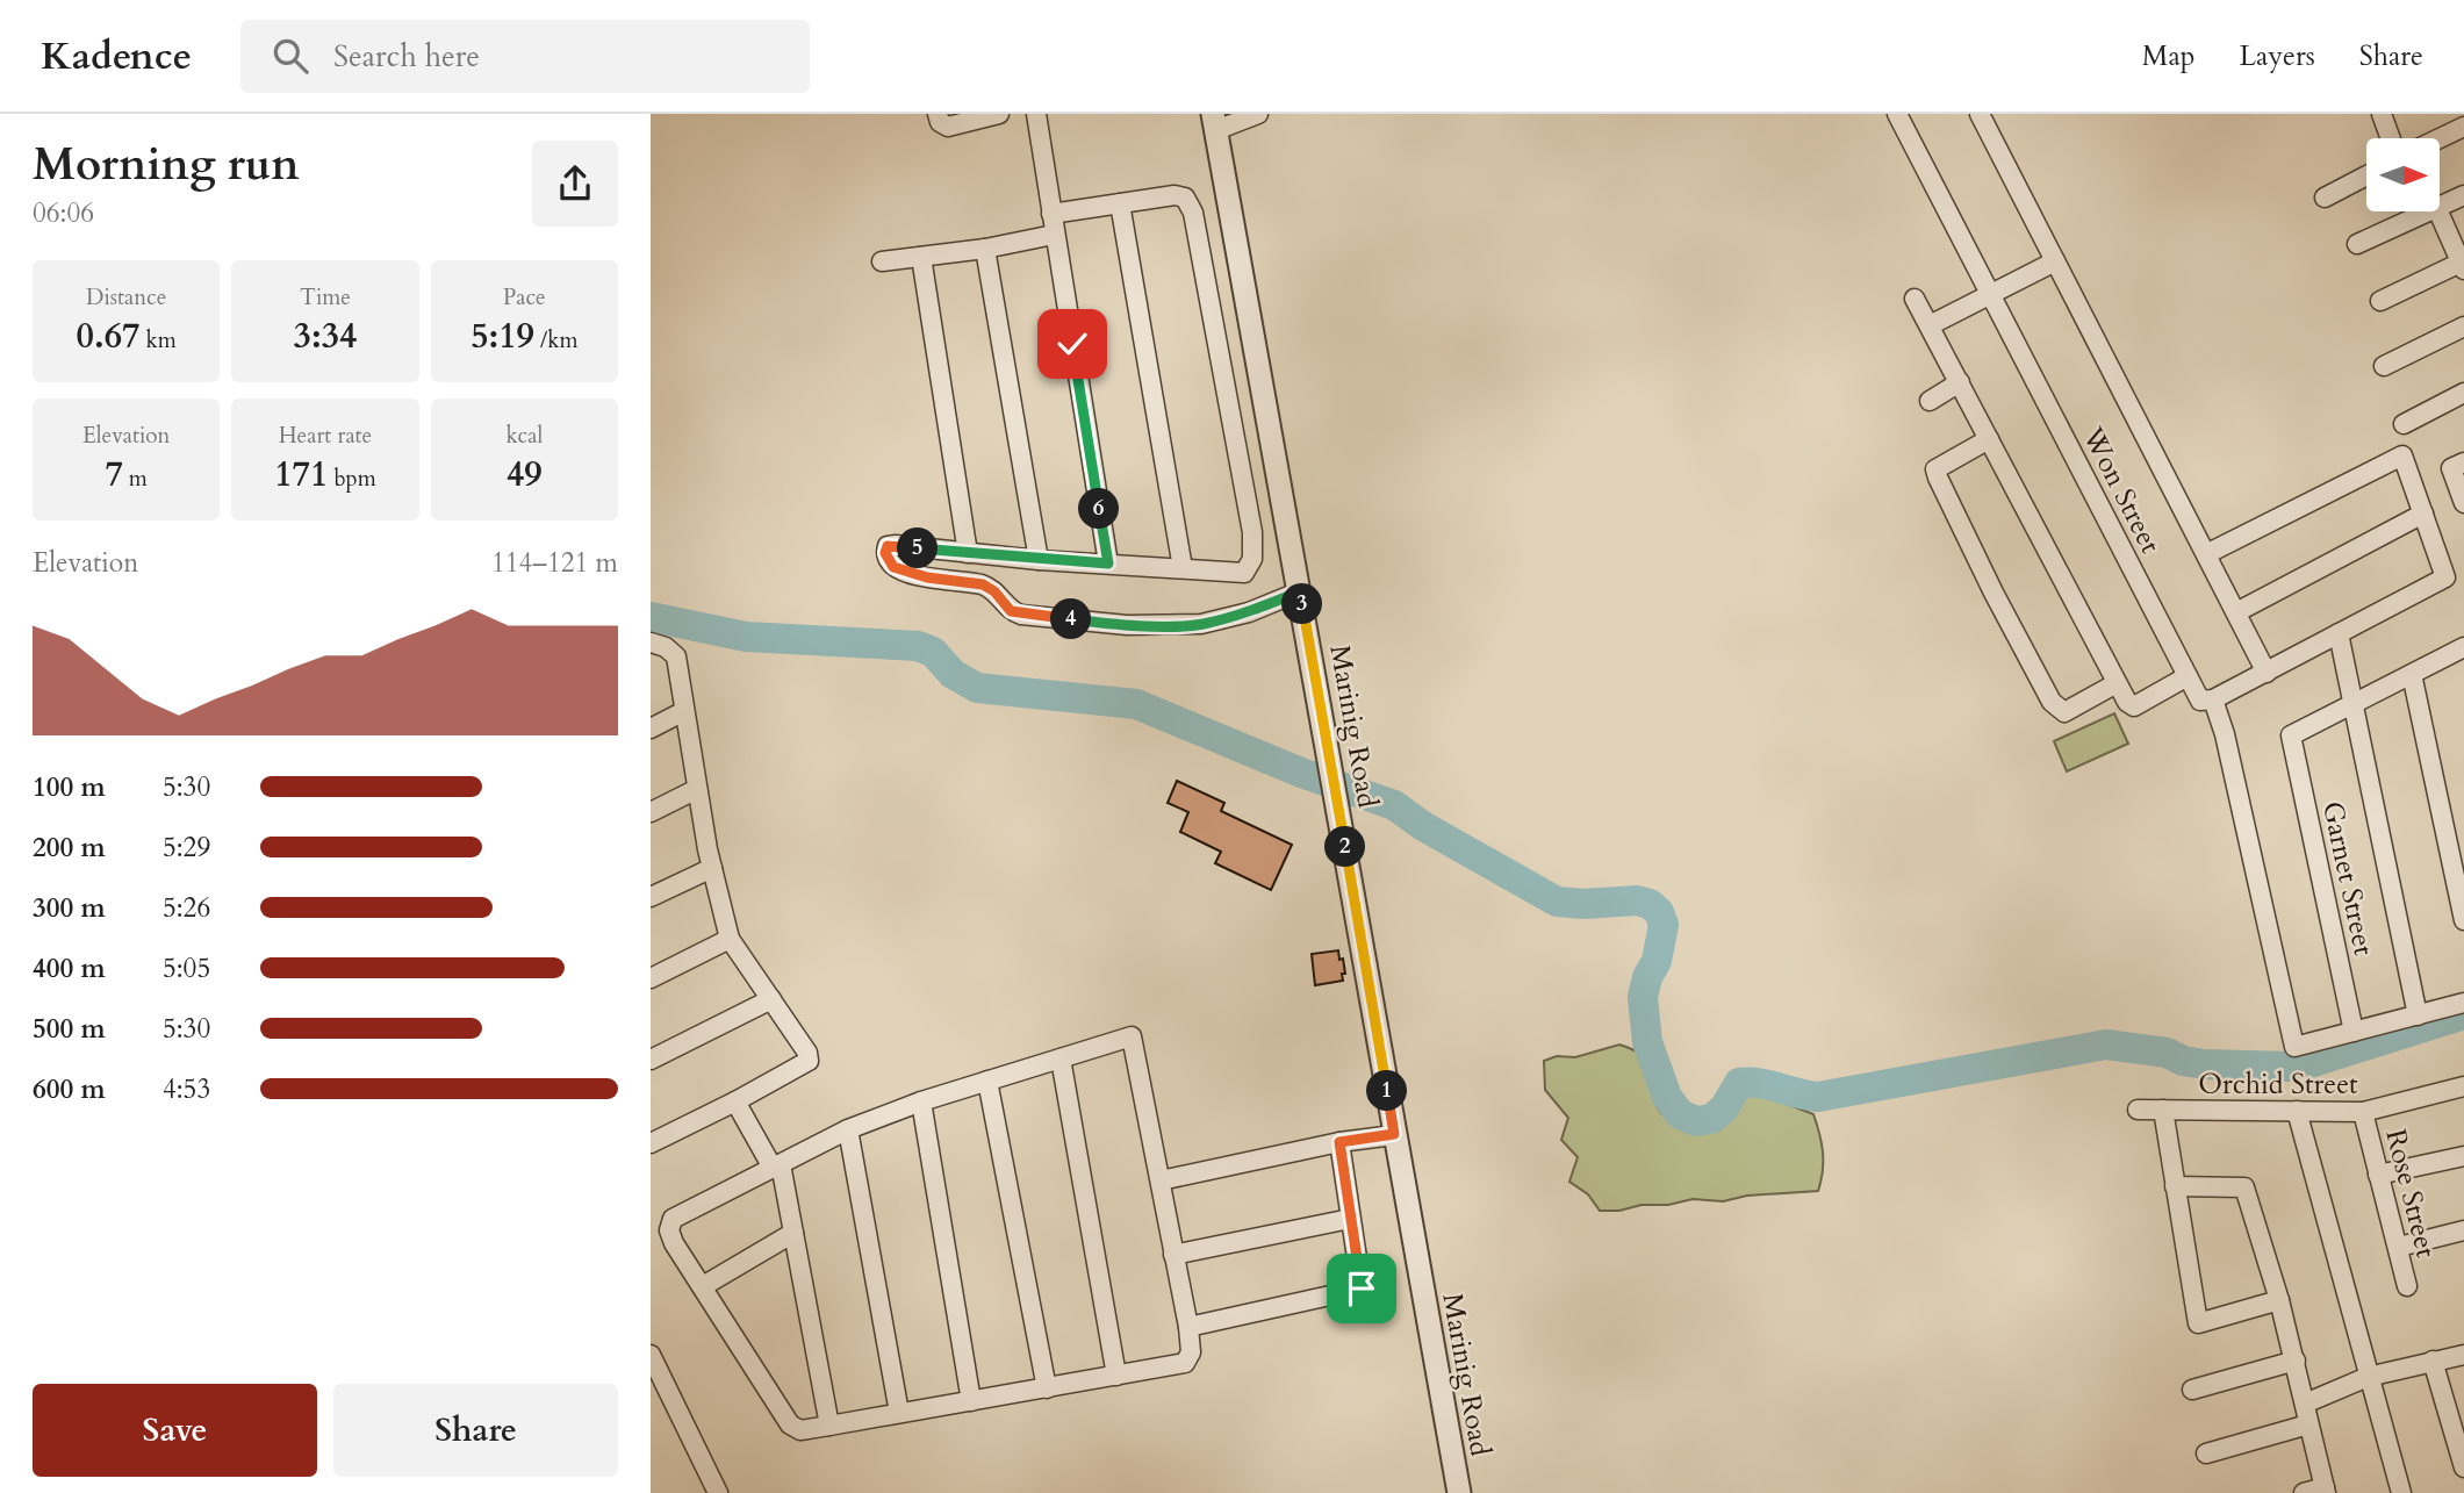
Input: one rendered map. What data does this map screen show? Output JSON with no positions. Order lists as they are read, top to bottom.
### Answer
{
  "streets": {
    "street": [
      "Won Street",
      "Marinig Road",
      "Garnet Street",
      "Orchid Street",
      "Rose Street"
    ]
  },
  "crossings": [
    ["Orchid Street", "Rose Street"]
  ],
  "north": "right",
  "page": {
    "header": "Kadence",
    "search": "Search here",
    "nav": ["Map", "Layers", "Share"],
    "heading": ["Morning run", "06:06"],
    "stats": [
      ["Distance", "0.67 km"],
      ["Time", "3:34"],
      ["Pace", "5:19 /km"],
      ["Elevation", "7 m"],
      ["Heart rate", "171 bpm"],
      ["kcal", "49"]
    ],
    "pins": [
      "6",
      "5",
      "3",
      "4",
      "2",
      "1"
    ],
    "chart": ["Elevation", "114–121 m"],
    "list": [
      {
        "name": "100 m",
        "note": "5:30"
      },
      {
        "name": "200 m",
        "note": "5:29"
      },
      {
        "name": "300 m",
        "note": "5:26"
      },
      {
        "name": "400 m",
        "note": "5:05"
      },
      {
        "name": "500 m",
        "note": "5:30"
      },
      {
        "name": "600 m",
        "note": "4:53"
      }
    ],
    "buttons": ["Save", "Share"]
  }
}
